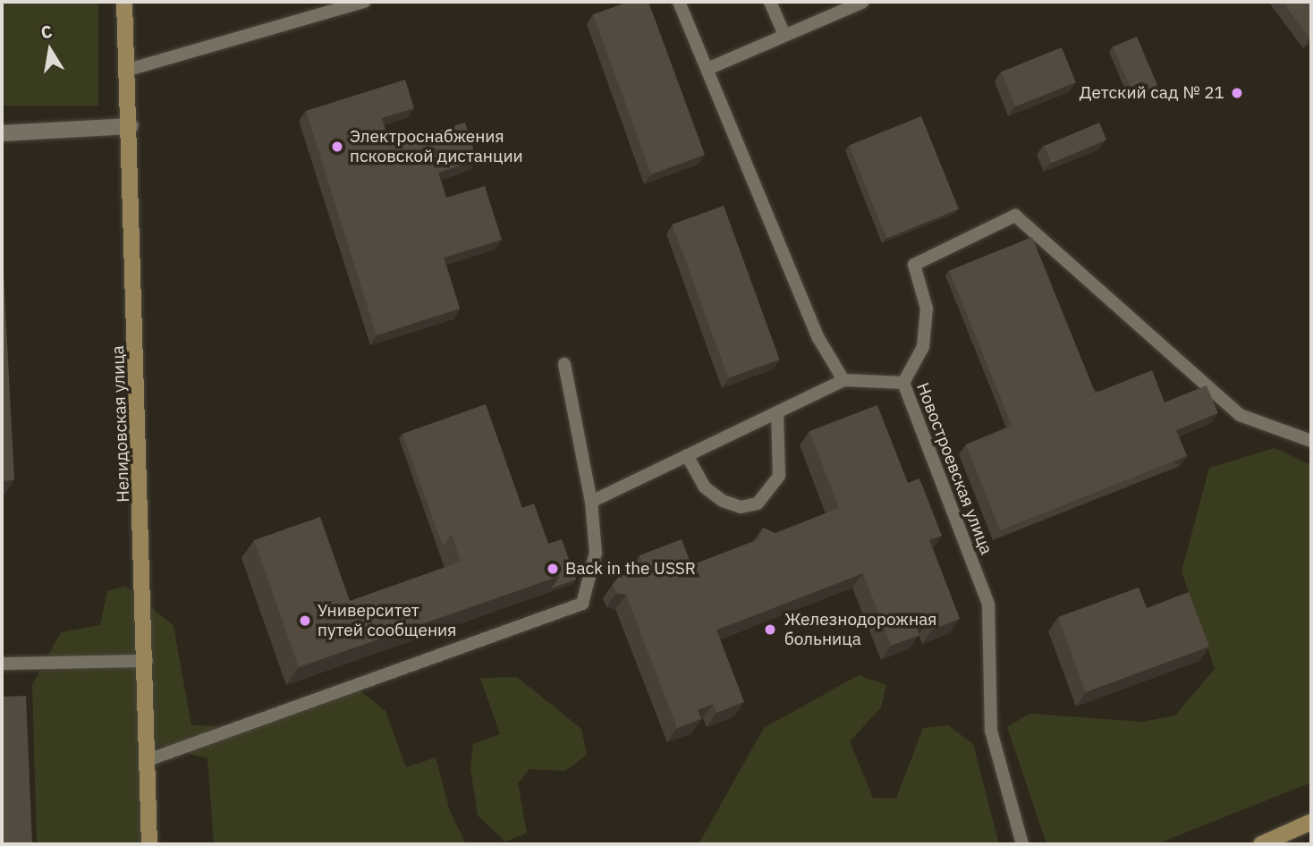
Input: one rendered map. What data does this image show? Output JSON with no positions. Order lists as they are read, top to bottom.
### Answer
{
  "streets": {
    "street": ["Нелидовская улица"],
    "lane": ["Новостроевская улица"]
  },
  "places": [
    "Детский сад № 21",
    "Электроснабжения псковской дистанции",
    "Back in the USSR",
    "Университет путей сообщения",
    "Железнодорожная больница"
  ],
  "north": "top"
}
